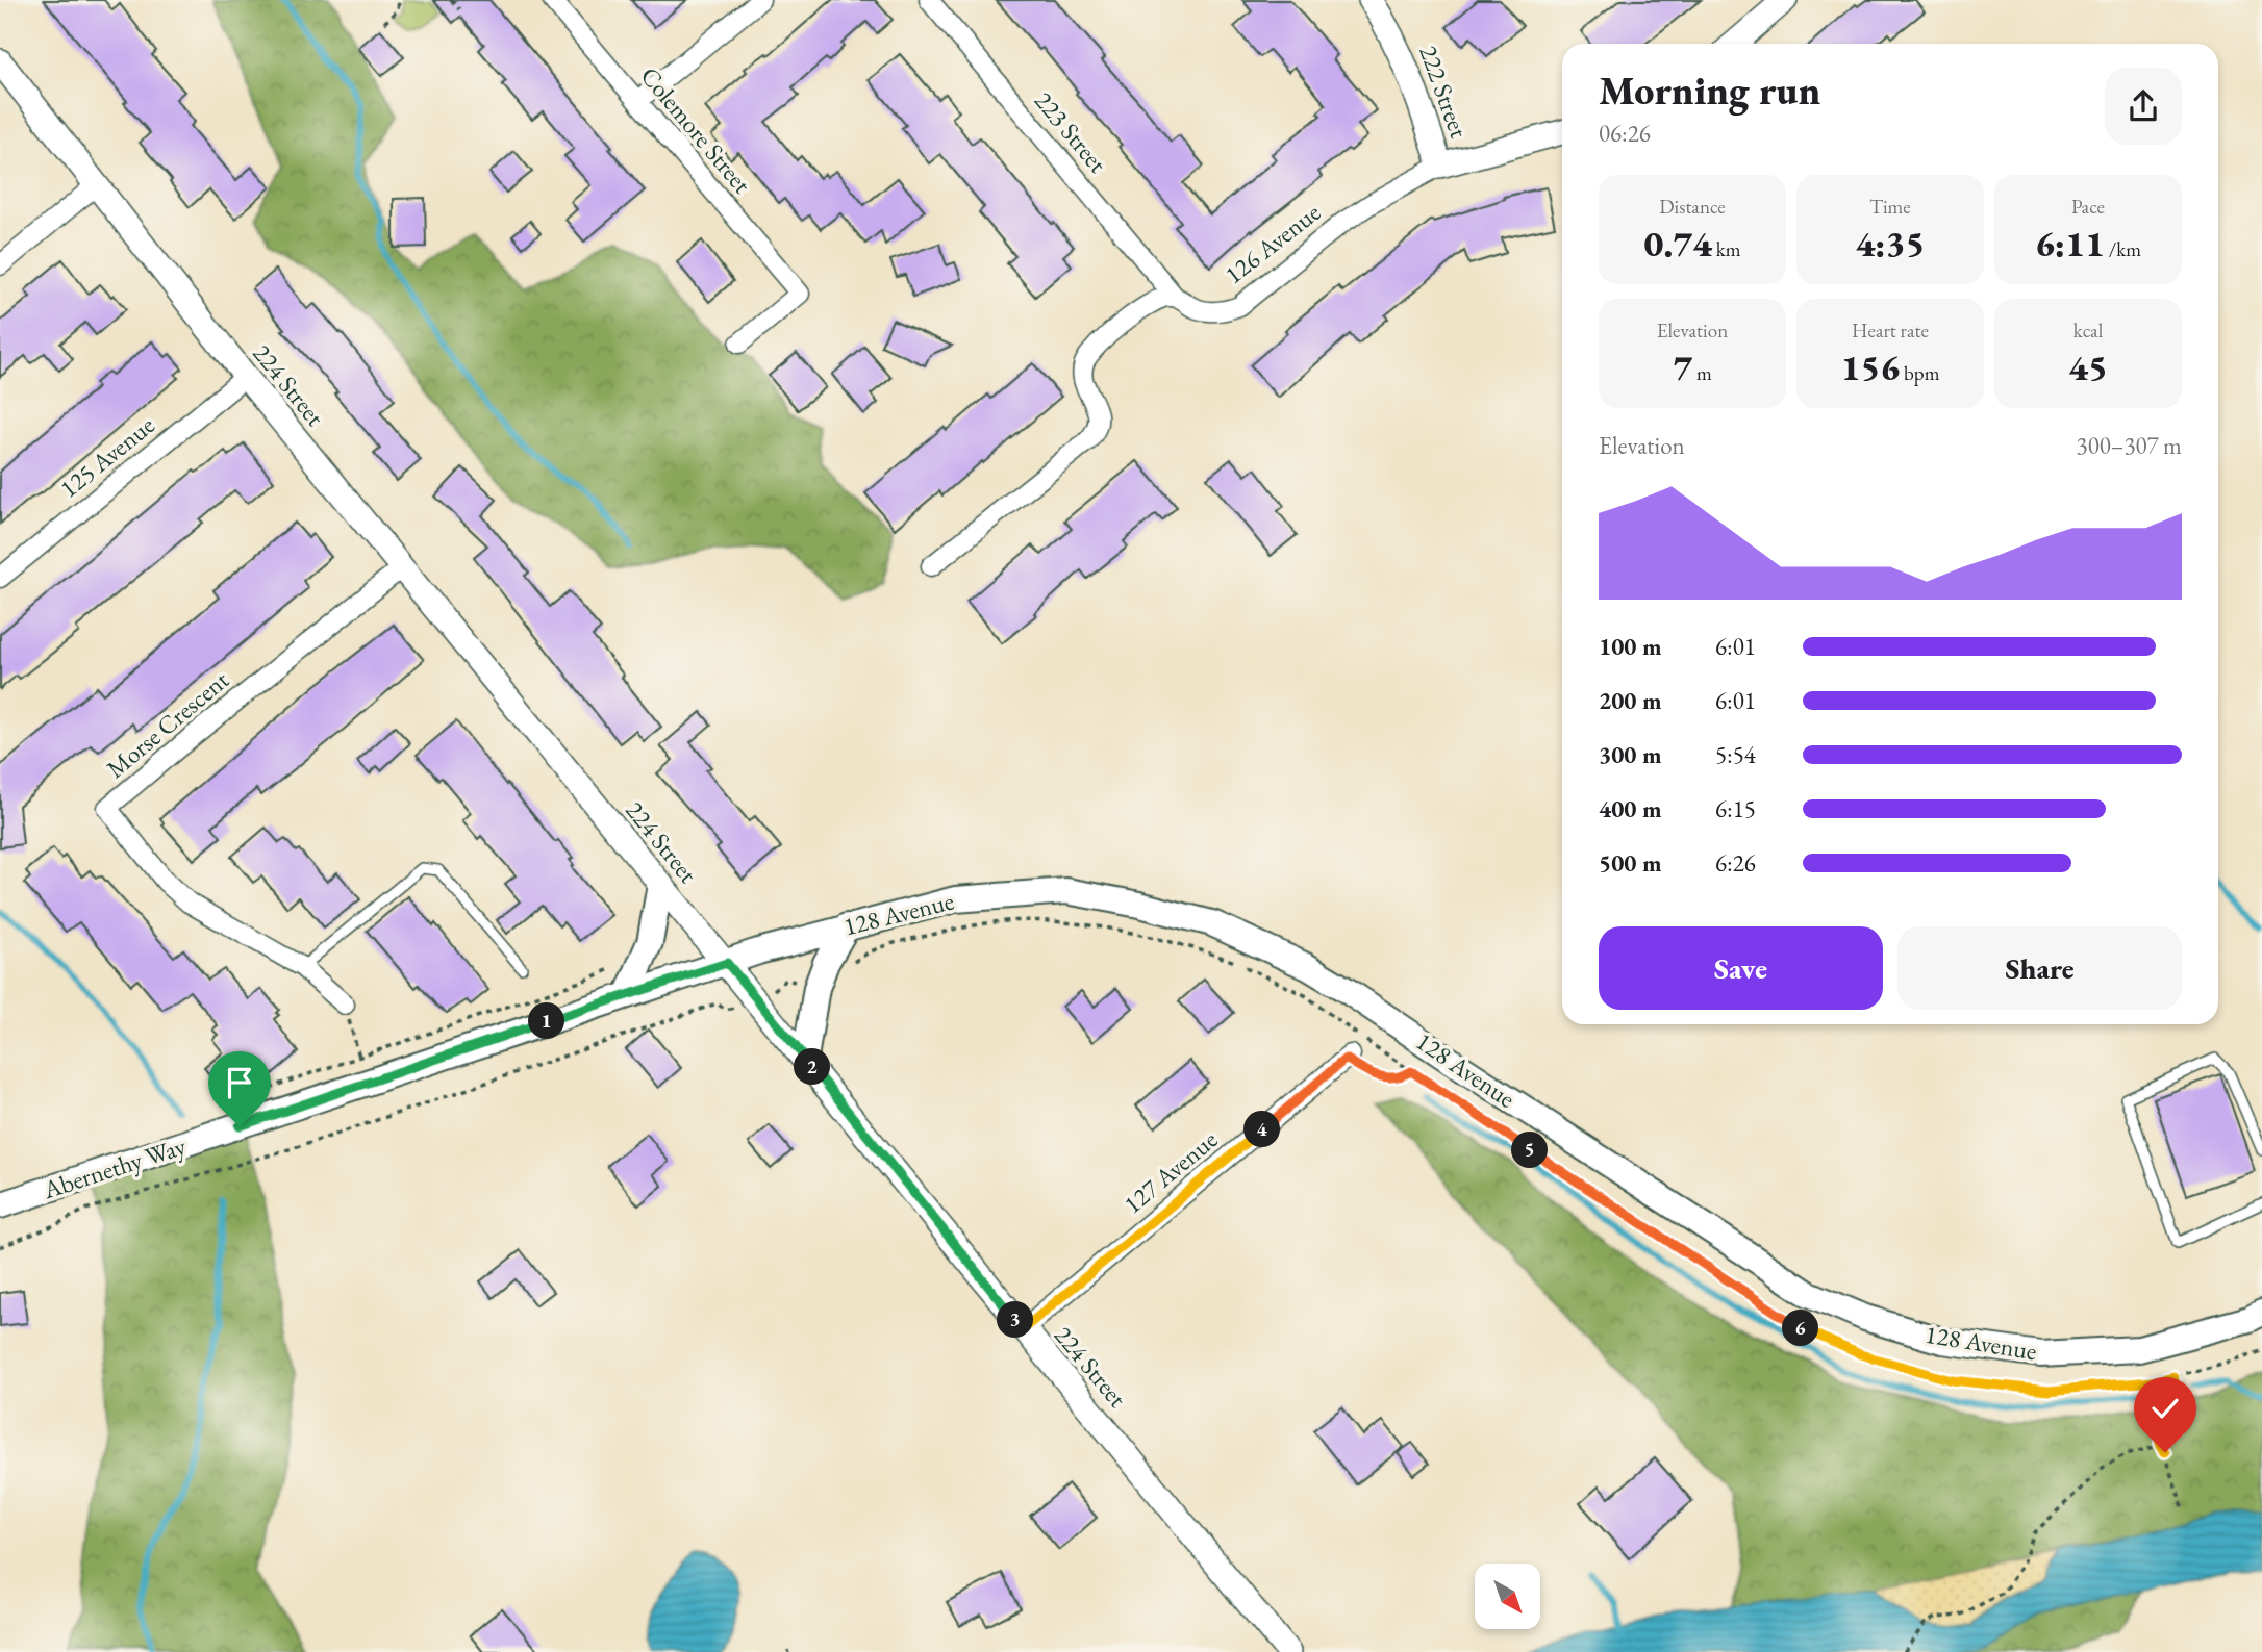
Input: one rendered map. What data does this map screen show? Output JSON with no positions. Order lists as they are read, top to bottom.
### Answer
{
  "streets": {
    "main road": ["128 Avenue", "Abernethy Way"],
    "street": [
      "222 Street",
      "Colemore Street",
      "223 Street",
      "126 Avenue",
      "224 Street",
      "125 Avenue",
      "Morse Crescent",
      "127 Avenue"
    ]
  },
  "crossings": [
    ["222 Street", "126 Avenue"],
    ["223 Street", "126 Avenue"],
    ["224 Street", "125 Avenue"],
    ["224 Street", "Morse Crescent"],
    ["224 Street", "128 Avenue"],
    ["224 Street", "Abernethy Way"],
    ["224 Street", "127 Avenue"],
    ["128 Avenue", "Abernethy Way"]
  ],
  "north": "bottom right",
  "page": {
    "heading": ["Morning run", "06:26"],
    "stats": [
      ["Distance", "0.74 km"],
      ["Time", "4:35"],
      ["Pace", "6:11 /km"],
      ["Elevation", "7 m"],
      ["Heart rate", "156 bpm"],
      ["kcal", "45"]
    ],
    "chart": ["Elevation", "300–307 m"],
    "list": [
      {
        "name": "100 m",
        "note": "6:01"
      },
      {
        "name": "200 m",
        "note": "6:01"
      },
      {
        "name": "300 m",
        "note": "5:54"
      },
      {
        "name": "400 m",
        "note": "6:15"
      },
      {
        "name": "500 m",
        "note": "6:26"
      }
    ],
    "buttons": ["Save", "Share"],
    "pins": [
      "1",
      "2",
      "4",
      "5",
      "3",
      "6"
    ]
  }
}
